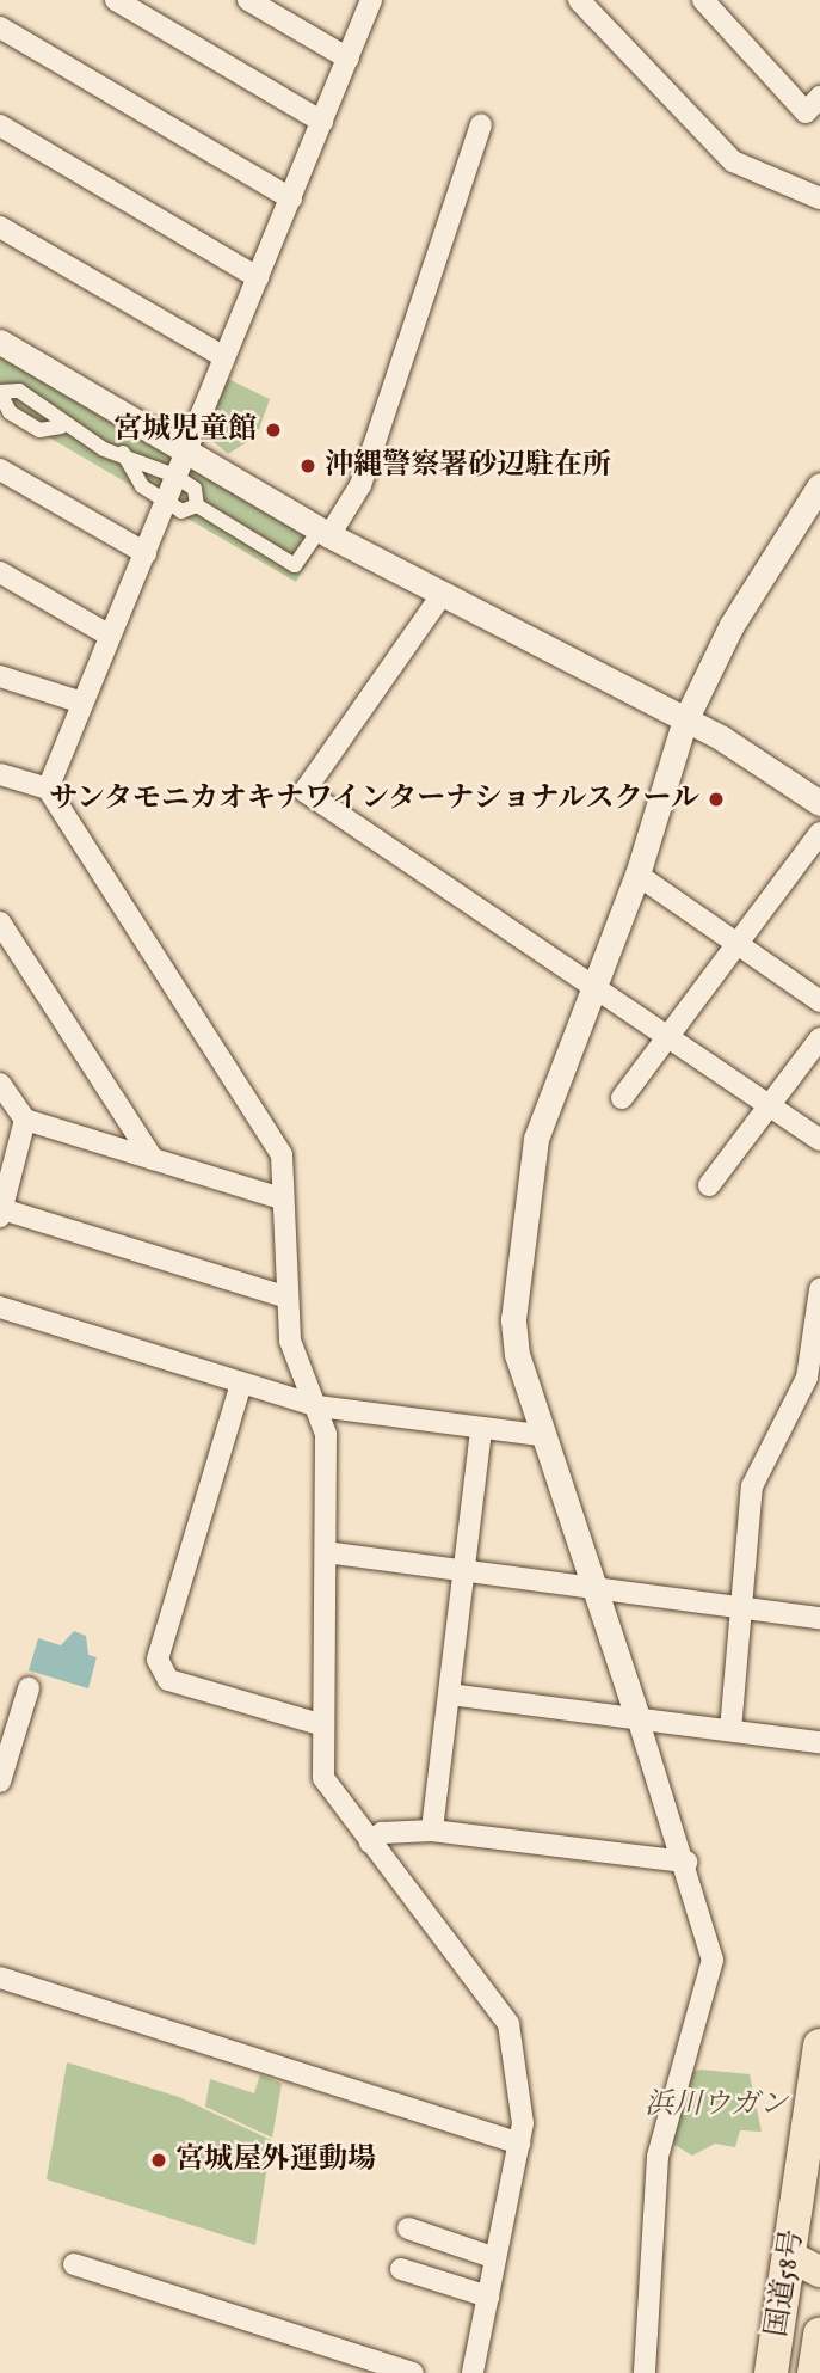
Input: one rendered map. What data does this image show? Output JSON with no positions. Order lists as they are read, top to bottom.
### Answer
{
  "streets": {
    "highway": ["国道58号"]
  },
  "parks": ["浜川ウガン"],
  "places": [
    "宮城児童館",
    "沖縄警察署砂辺駐在所",
    "サンタモニカオキナワインターナショナルスクール",
    "宮城屋外運動場"
  ]
}
